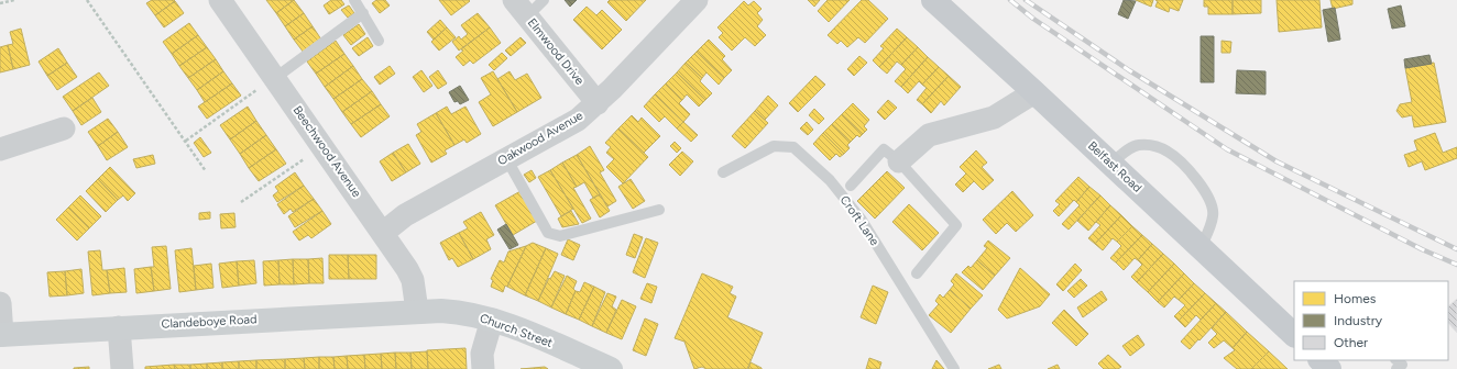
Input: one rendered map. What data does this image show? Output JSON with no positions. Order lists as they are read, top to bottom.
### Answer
{
  "streets": {
    "main road": ["Belfast Road", "Clandeboye Road", "Church Street"],
    "street": ["Elmwood Drive", "Oakwood Avenue", "Beechwood Avenue"],
    "lane": ["Croft Lane"]
  },
  "crossings": [
    ["Elmwood Drive", "Oakwood Avenue"],
    ["Oakwood Avenue", "Beechwood Avenue"],
    ["Beechwood Avenue", "Clandeboye Road"],
    ["Beechwood Avenue", "Church Street"],
    ["Clandeboye Road", "Church Street"]
  ],
  "legend": ["Homes", "Industry", "Other"]
}
